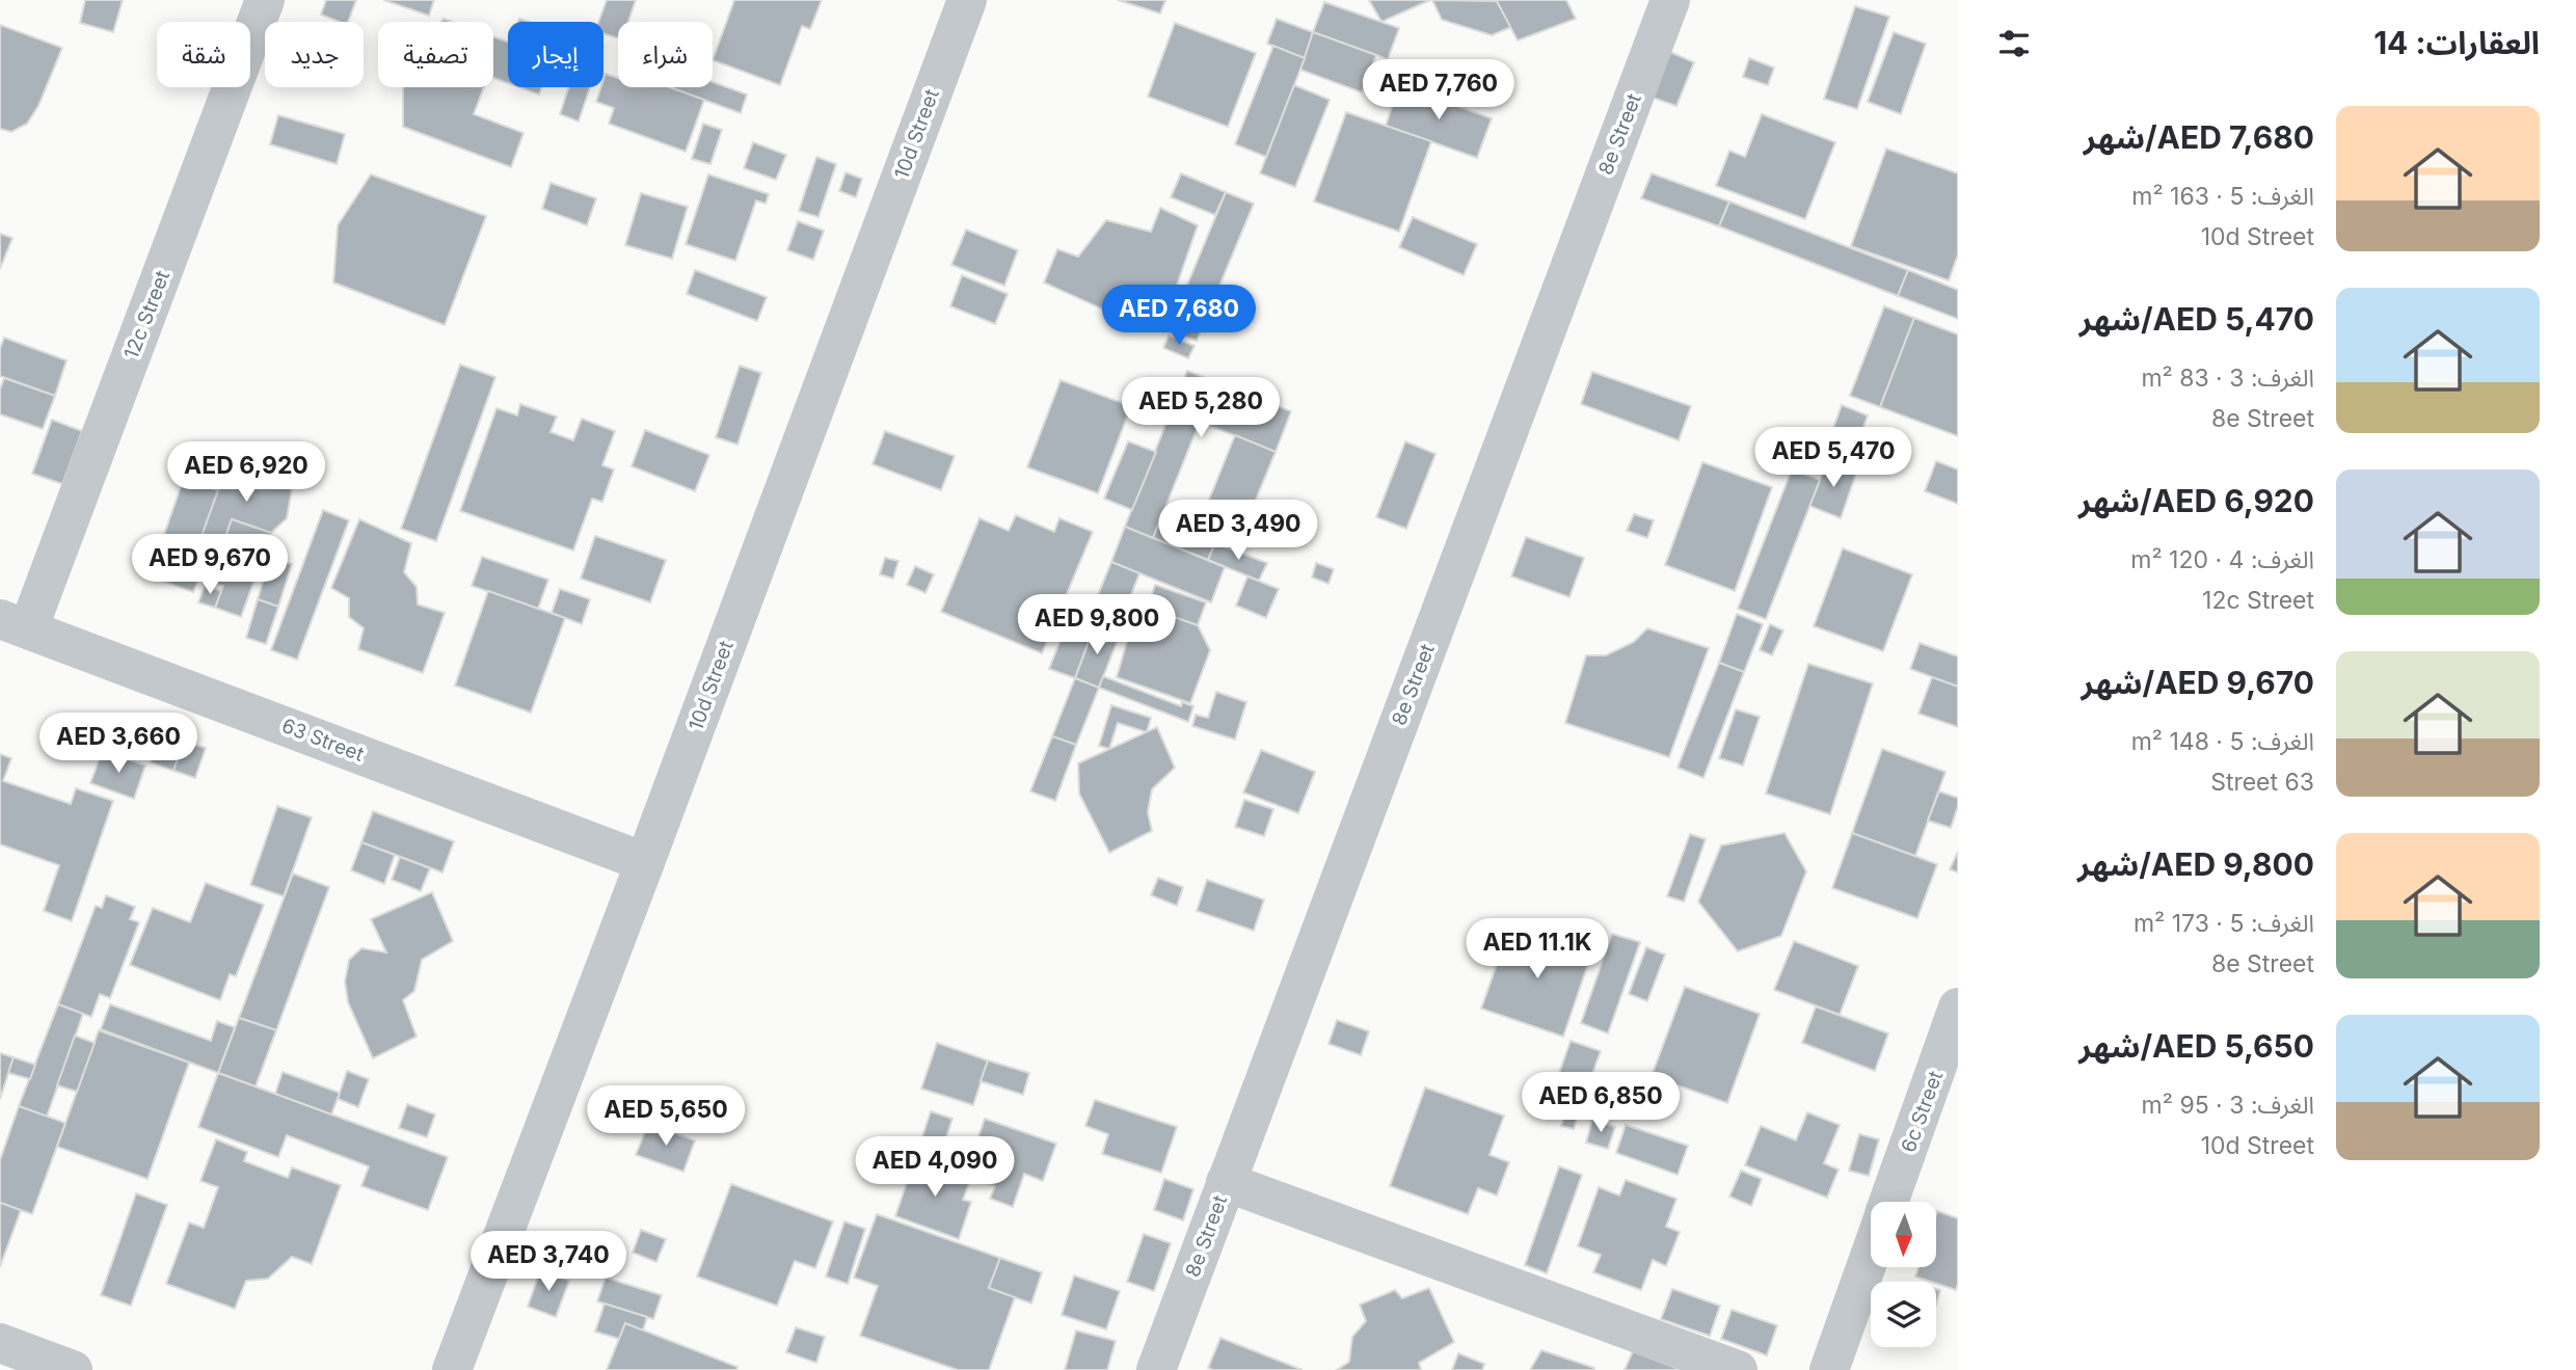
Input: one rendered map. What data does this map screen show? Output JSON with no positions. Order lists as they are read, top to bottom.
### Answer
{
  "streets": {
    "street": [
      "10d Street",
      "8e Street",
      "12c Street",
      "63 Street",
      "6c Street"
    ]
  },
  "crossings": [
    ["10d Street", "63 Street"],
    ["12c Street", "63 Street"]
  ],
  "north": "bottom",
  "page": {
    "heading": "العقارات: 14",
    "chip": [
      "شراء",
      "إيجار",
      "تصفية",
      "جديد",
      "شقة"
    ],
    "price": [
      "AED 7,760",
      "AED 7,680",
      "AED 5,280",
      "AED 5,470",
      "AED 6,920",
      "AED 3,490",
      "AED 9,670",
      "AED 9,800",
      "AED 3,660",
      "AED 11.1K",
      "AED 6,850",
      "AED 5,650",
      "AED 4,090",
      "AED 3,740"
    ],
    "list": [
      {
        "name": "AED 7,680/شهر",
        "note": "الغرف: 5 · 163 m² · 10d Street"
      },
      {
        "name": "AED 5,470/شهر",
        "note": "الغرف: 3 · 83 m² · 8e Street"
      },
      {
        "name": "AED 6,920/شهر",
        "note": "الغرف: 4 · 120 m² · 12c Street"
      },
      {
        "name": "AED 9,670/شهر",
        "note": "الغرف: 5 · 148 m² · 63 Street"
      },
      {
        "name": "AED 9,800/شهر",
        "note": "الغرف: 5 · 173 m² · 8e Street"
      },
      {
        "name": "AED 5,650/شهر",
        "note": "الغرف: 3 · 95 m² · 10d Street"
      }
    ]
  }
}
